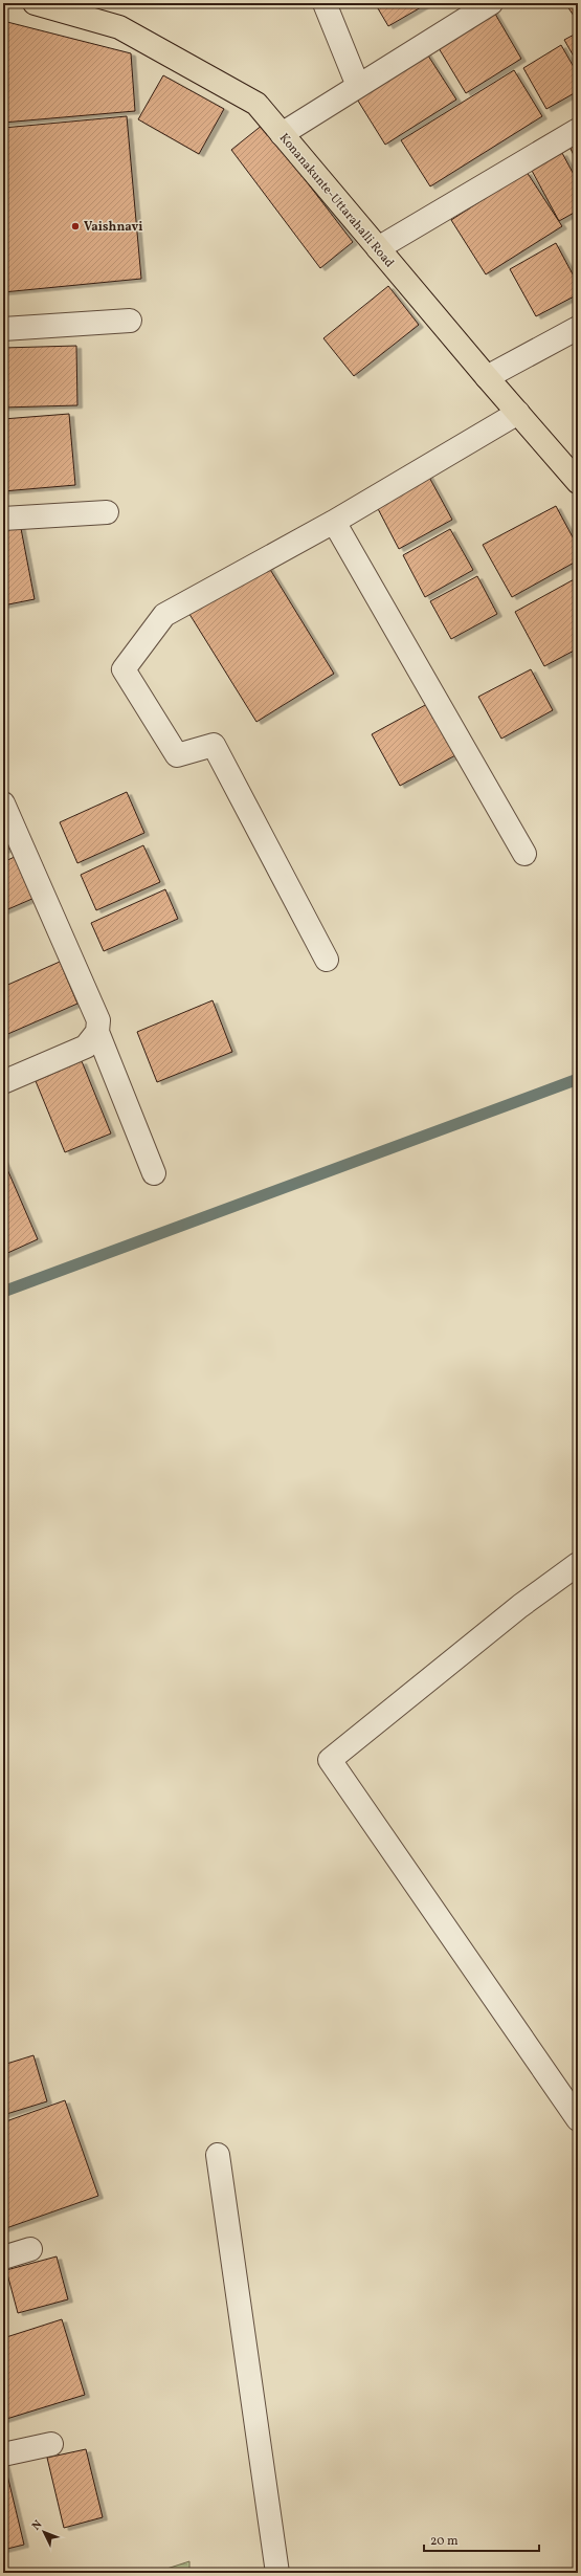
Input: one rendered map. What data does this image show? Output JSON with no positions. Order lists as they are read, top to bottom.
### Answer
{
  "streets": {
    "main road": ["Konanakunte-Uttarahalli Road"]
  },
  "places": ["Vaishnavi"],
  "scale_bar": "20 m",
  "north": "top left"
}
